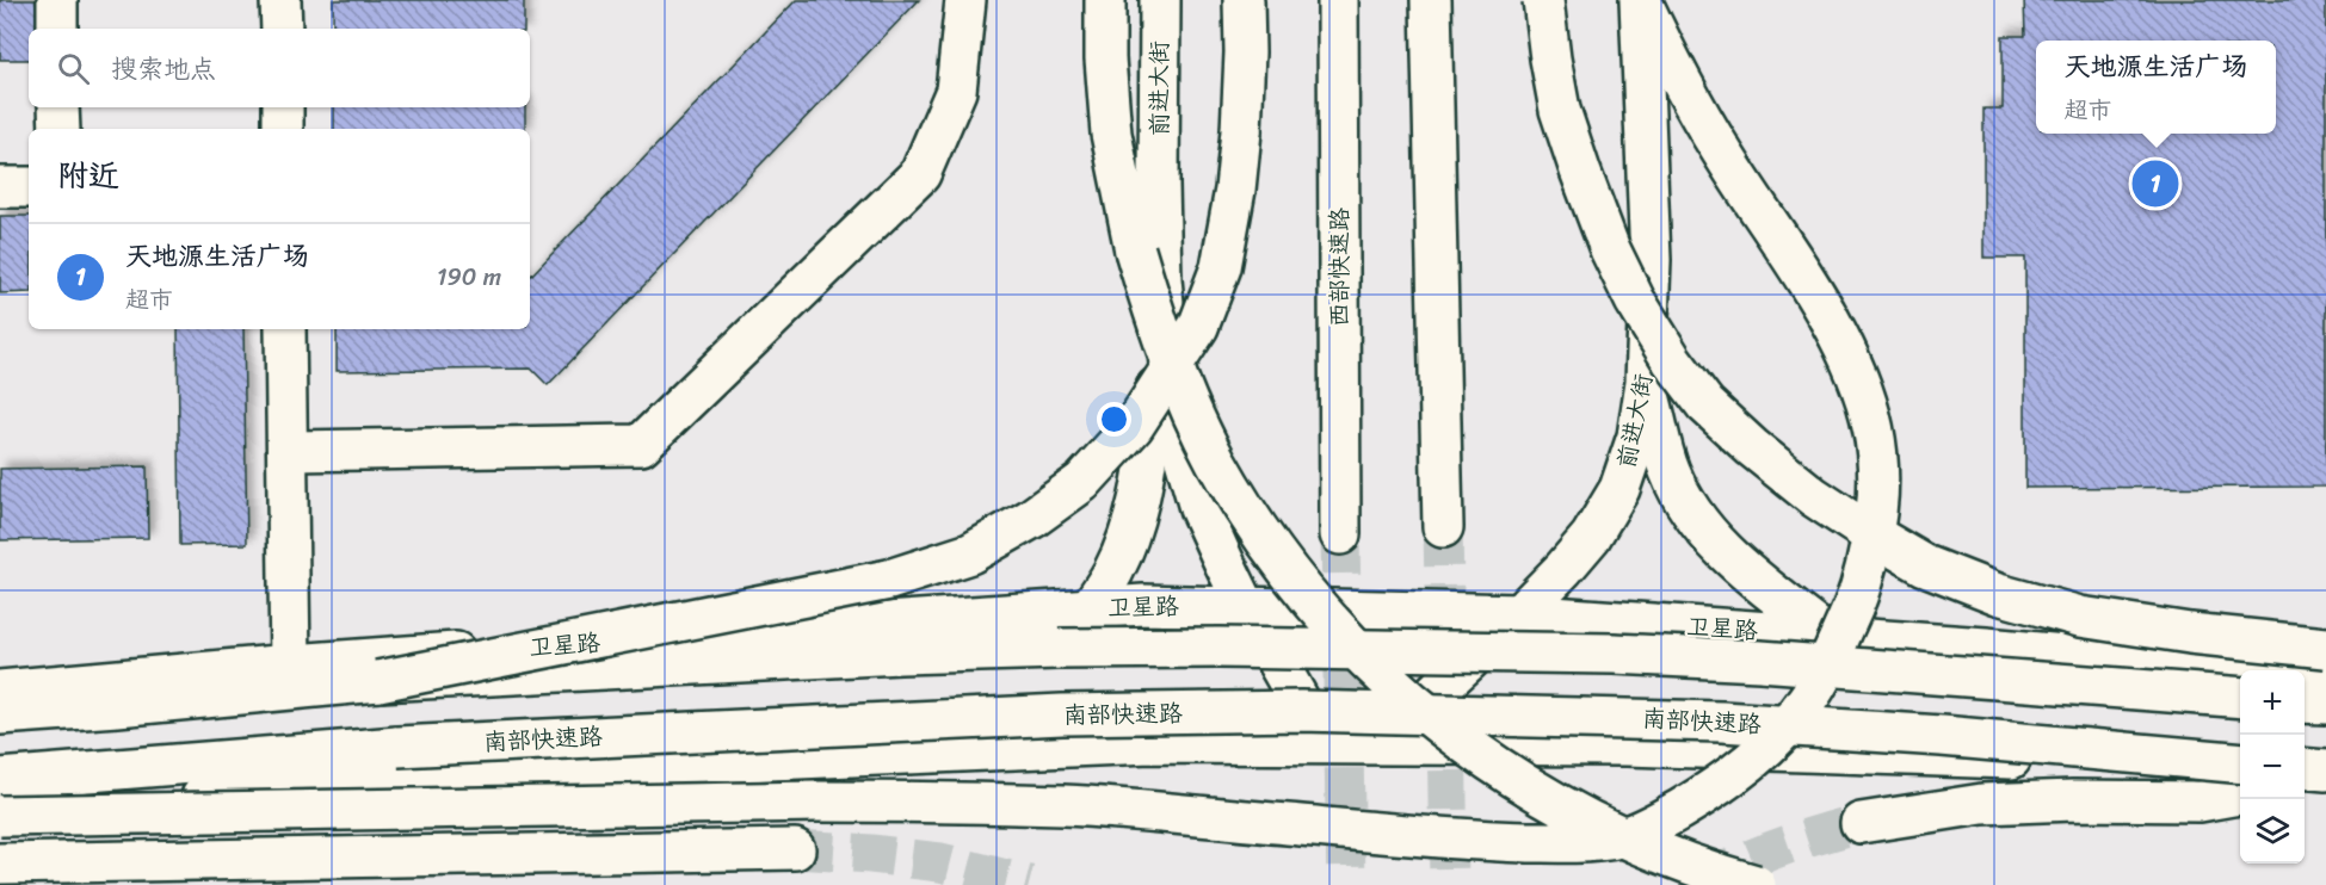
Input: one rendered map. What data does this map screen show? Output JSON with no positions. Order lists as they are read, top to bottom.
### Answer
{
  "streets": {
    "main road": [
      "前进大街",
      "西部快速路",
      "卫星路",
      "南部快速路"
    ]
  },
  "crossings": [
    ["前进大街", "卫星路"]
  ],
  "page": {
    "search": "搜索地点",
    "popup": ["天地源生活广场", "超市"],
    "heading": "附近",
    "pins": "1",
    "list": [
      {
        "mark": "1",
        "name": "天地源生活广场",
        "note": "超市",
        "value": "190 m"
      }
    ],
    "map_buttons": ["+", "−"]
  }
}
